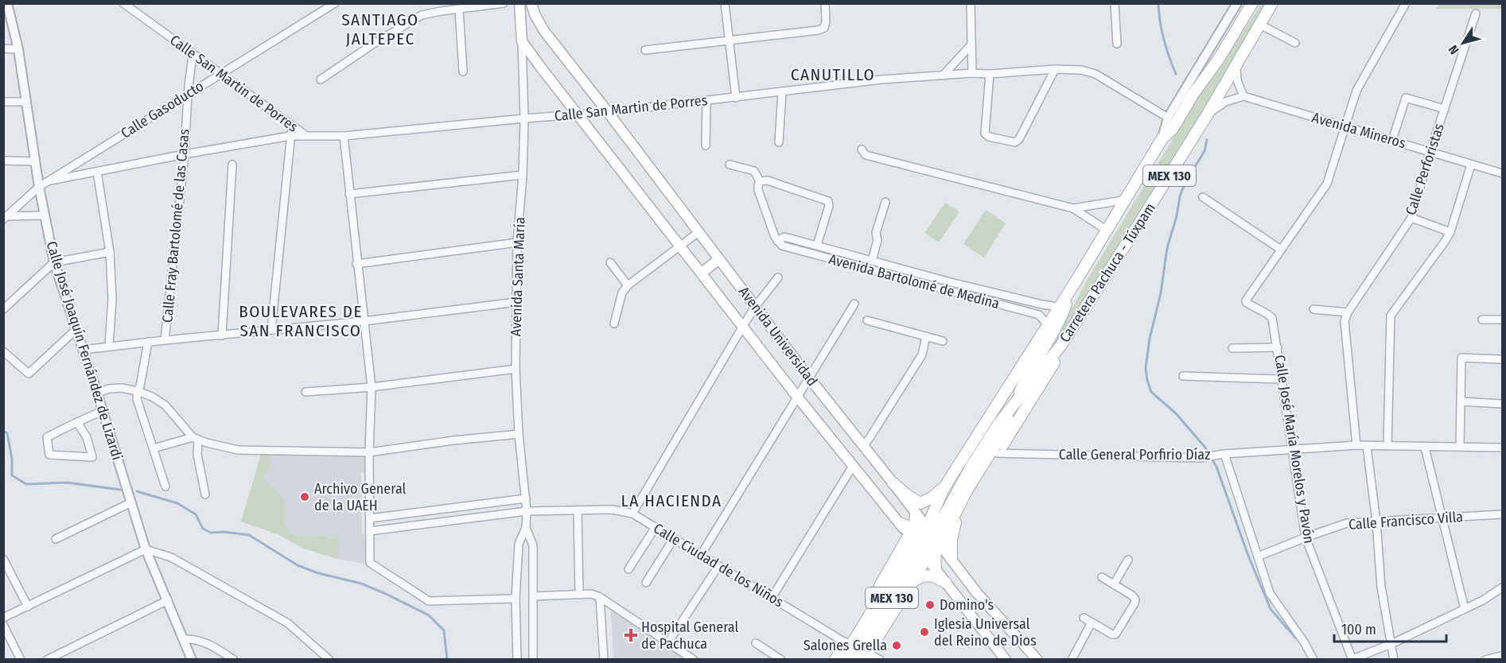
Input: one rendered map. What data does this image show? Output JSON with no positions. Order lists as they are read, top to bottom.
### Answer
{
  "streets": {
    "main road": ["MEX 130", "Carretera Pachuca - Túxpam", "Avenida Universidad"],
    "street": [
      "Calle San Martin de Porres",
      "Calle Gasoducto",
      "Avenida Mineros",
      "Calle Perforistas",
      "Calle Fray Bartolomé de las Casas",
      "Avenida Santa María",
      "Avenida Bartolomé de Medina",
      "Calle José Joaquín Fernández de Lizardi",
      "Calle José María Morelos y Pavón",
      "Calle General Porfirio Díaz",
      "Calle Francisco Villa",
      "Calle Ciudad de los Niños"
    ]
  },
  "crossings": [
    ["Calle San Martin de Porres", "Calle Gasoducto"],
    ["Calle San Martin de Porres", "Calle Fray Bartolomé de las Casas"],
    ["Calle San Martin de Porres", "Carretera Pachuca - Túxpam"],
    ["Calle San Martin de Porres", "Avenida Santa María"],
    ["Calle San Martin de Porres", "Avenida Universidad"],
    ["Calle Gasoducto", "Calle Fray Bartolomé de las Casas"],
    ["Calle Gasoducto", "Calle José Joaquín Fernández de Lizardi"],
    ["Avenida Mineros", "Calle Perforistas"],
    ["MEX 130", "Carretera Pachuca - Túxpam"],
    ["Carretera Pachuca - Túxpam", "Avenida Bartolomé de Medina"],
    ["Avenida Santa María", "Avenida Universidad"],
    ["Avenida Santa María", "Calle Ciudad de los Niños"],
    ["Calle José María Morelos y Pavón", "Calle General Porfirio Díaz"],
    ["Calle José María Morelos y Pavón", "Calle Francisco Villa"]
  ],
  "districts": [
    "SANTIAGO JALTEPEC",
    "CANUTILLO",
    "BOULEVARES DE SAN FRANCISCO",
    "LA HACIENDA"
  ],
  "places": {
    "other": [
      "Archivo General de la UAEH",
      "Domino's",
      "Iglesia Universal del Reino de Dios",
      "Salones Grella"
    ],
    "health": ["Hospital General de Pachuca"]
  },
  "scale_bar": "100 m",
  "north": "bottom left"
}
